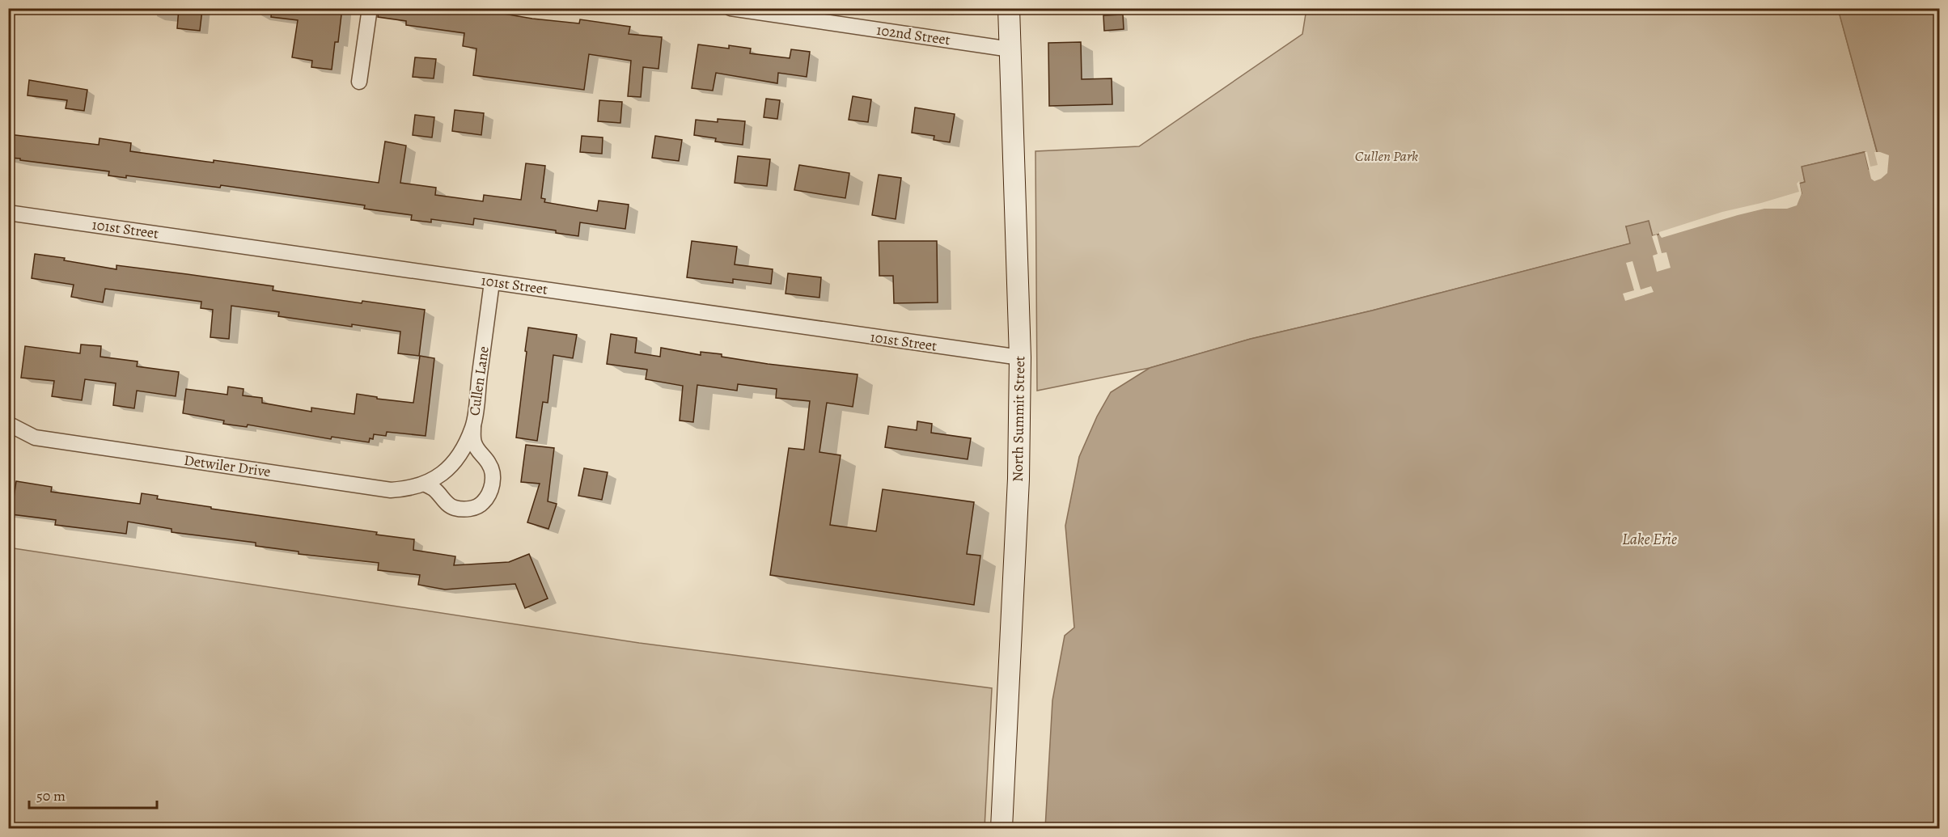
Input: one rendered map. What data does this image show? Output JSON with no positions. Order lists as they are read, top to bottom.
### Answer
{
  "streets": {
    "main road": ["North Summit Street"],
    "street": [
      "102nd Street",
      "101st Street",
      "Cullen Lane",
      "Detwiler Drive"
    ]
  },
  "crossings": [
    ["102nd Street", "North Summit Street"],
    ["101st Street", "Cullen Lane"],
    ["101st Street", "North Summit Street"],
    ["Cullen Lane", "Detwiler Drive"]
  ],
  "water": ["Lake Erie"],
  "parks": ["Cullen Park"],
  "scale_bar": "50 m"
}
